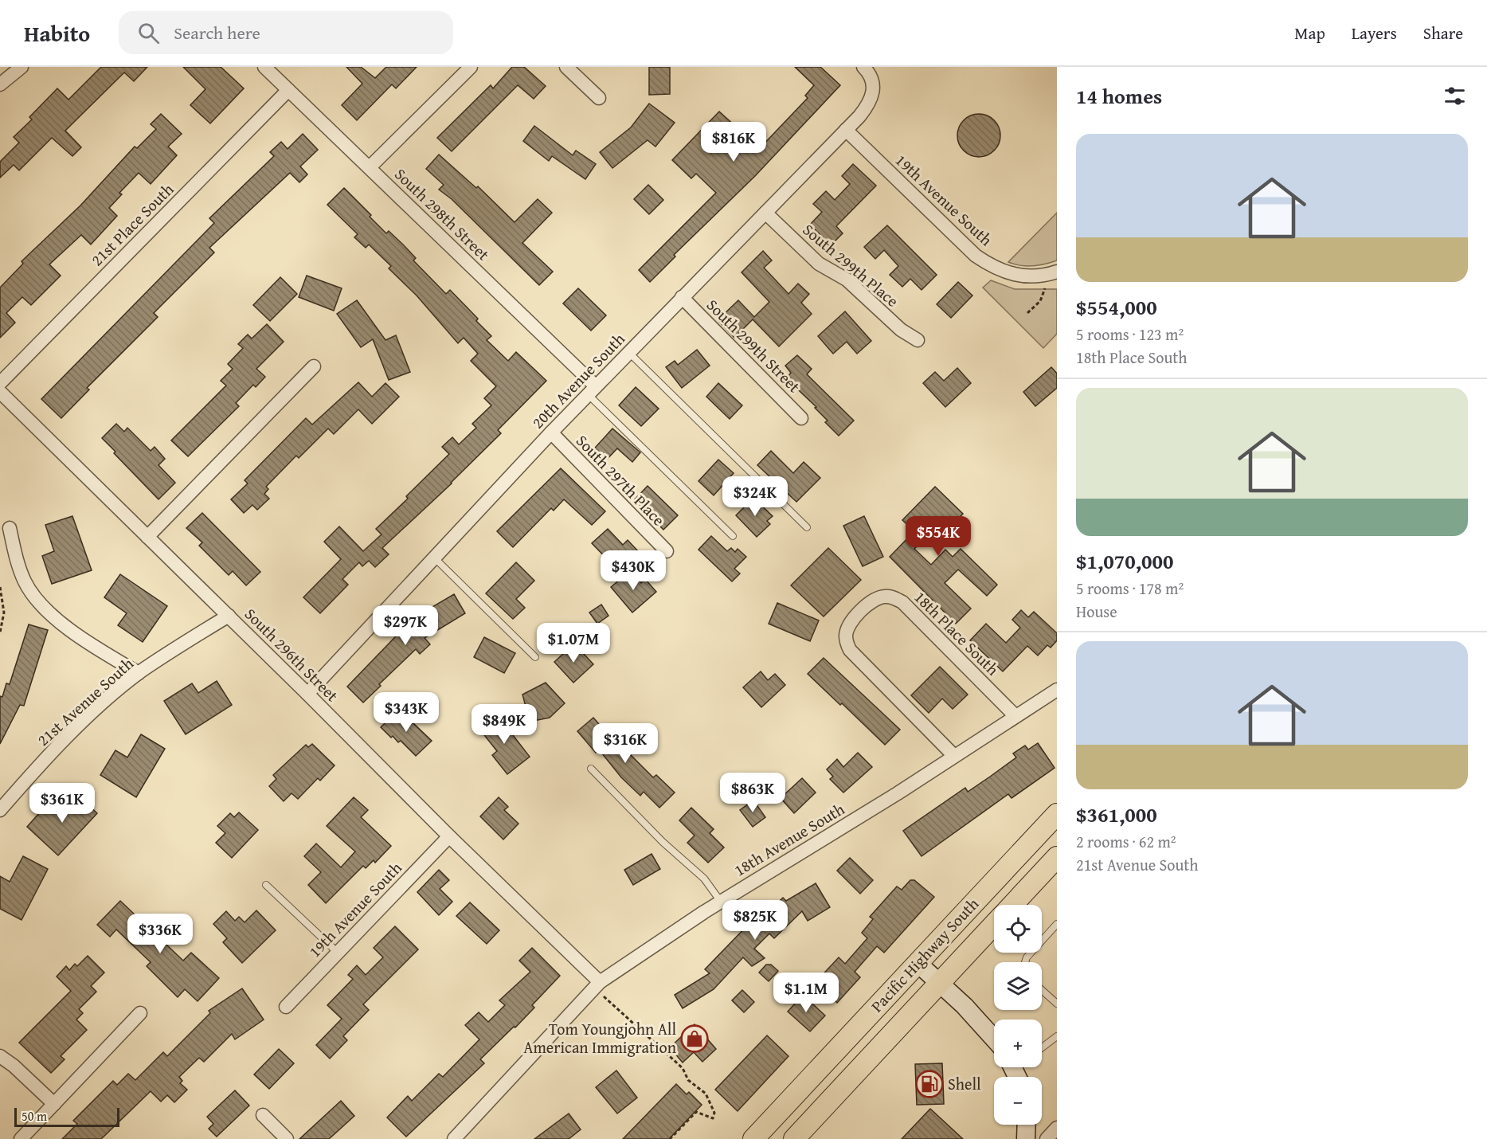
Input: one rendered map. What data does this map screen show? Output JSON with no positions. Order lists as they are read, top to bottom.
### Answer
{
  "streets": {
    "main road": ["Pacific Highway South"],
    "street": [
      "19th Avenue South",
      "South 298th Street",
      "21st Place South",
      "South 299th Place",
      "South 299th Street",
      "20th Avenue South",
      "South 297th Place",
      "18th Place South",
      "South 296th Street",
      "21st Avenue South",
      "18th Avenue South"
    ]
  },
  "crossings": [
    ["19th Avenue South", "20th Avenue South"],
    ["19th Avenue South", "South 296th Street"],
    ["South 298th Street", "21st Place South"],
    ["South 298th Street", "20th Avenue South"],
    ["South 299th Place", "20th Avenue South"],
    ["South 299th Street", "20th Avenue South"],
    ["20th Avenue South", "South 297th Place"],
    ["20th Avenue South", "South 296th Street"],
    ["18th Place South", "18th Avenue South"],
    ["South 296th Street", "21st Avenue South"],
    ["South 296th Street", "18th Avenue South"]
  ],
  "places": {
    "shop": ["Tom Youngjohn All American Immigration"],
    "fuel station": ["Shell"]
  },
  "scale_bar": "50 m",
  "page": {
    "header": "Habito",
    "search": "Search here",
    "nav": ["Map", "Layers", "Share"],
    "heading": "14 homes",
    "price": [
      "$816K",
      "$324K",
      "$554K",
      "$430K",
      "$297K",
      "$1.07M",
      "$343K",
      "$849K",
      "$316K",
      "$863K",
      "$361K",
      "$825K",
      "$336K",
      "$1.1M"
    ],
    "list": [
      {
        "name": "$554,000",
        "note": "5 rooms · 123 m² · 18th Place South"
      },
      {
        "name": "$1,070,000",
        "note": "5 rooms · 178 m² · House"
      },
      {
        "name": "$361,000",
        "note": "2 rooms · 62 m² · 21st Avenue South"
      }
    ],
    "map_buttons": ["+", "−"],
    "scale": "50 m"
  }
}
